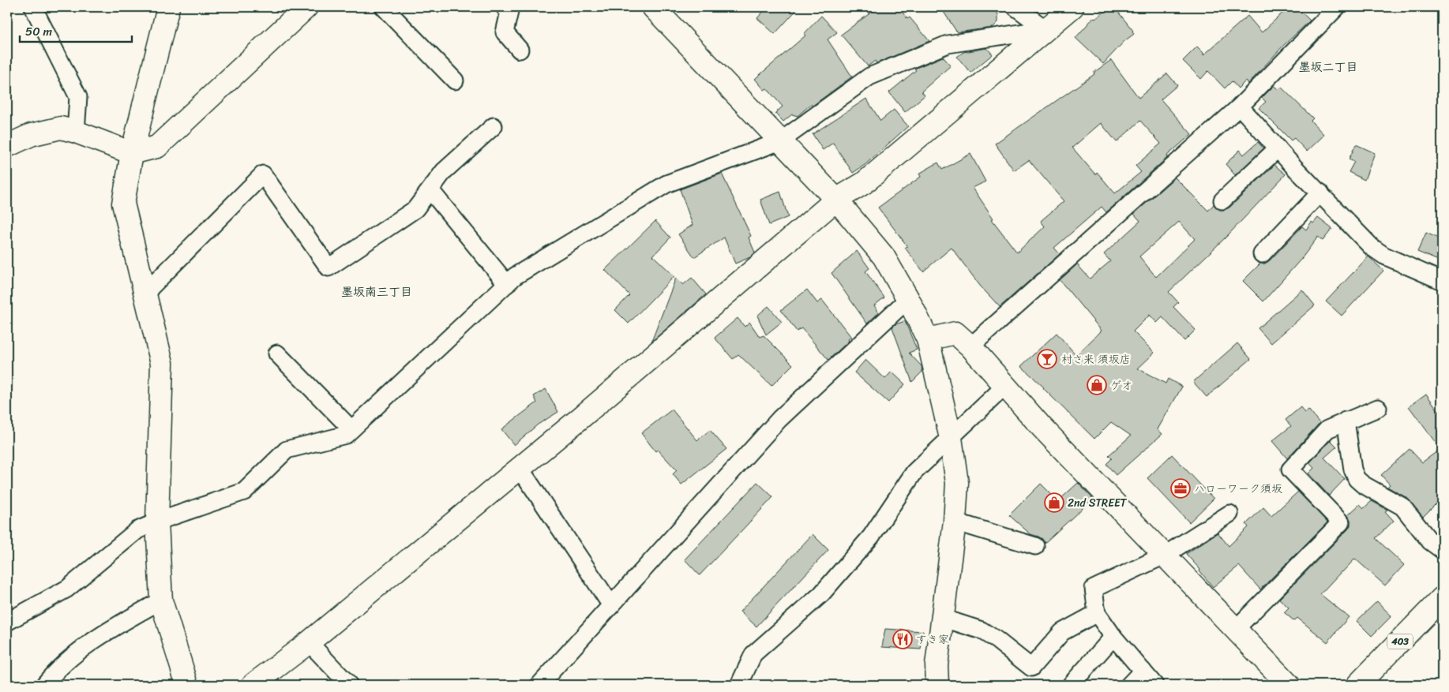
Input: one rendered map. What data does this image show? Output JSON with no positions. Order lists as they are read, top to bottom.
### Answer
{
  "streets": {
    "main road": ["403"]
  },
  "districts": ["墨坂二丁目", "墨坂南三丁目"],
  "places": {
    "bar": ["村さ来 須坂店"],
    "shop": ["ゲオ", "2nd STREET"],
    "office": ["ハローワーク須坂"],
    "restaurant": ["すき家"]
  },
  "scale_bar": "50 m"
}
